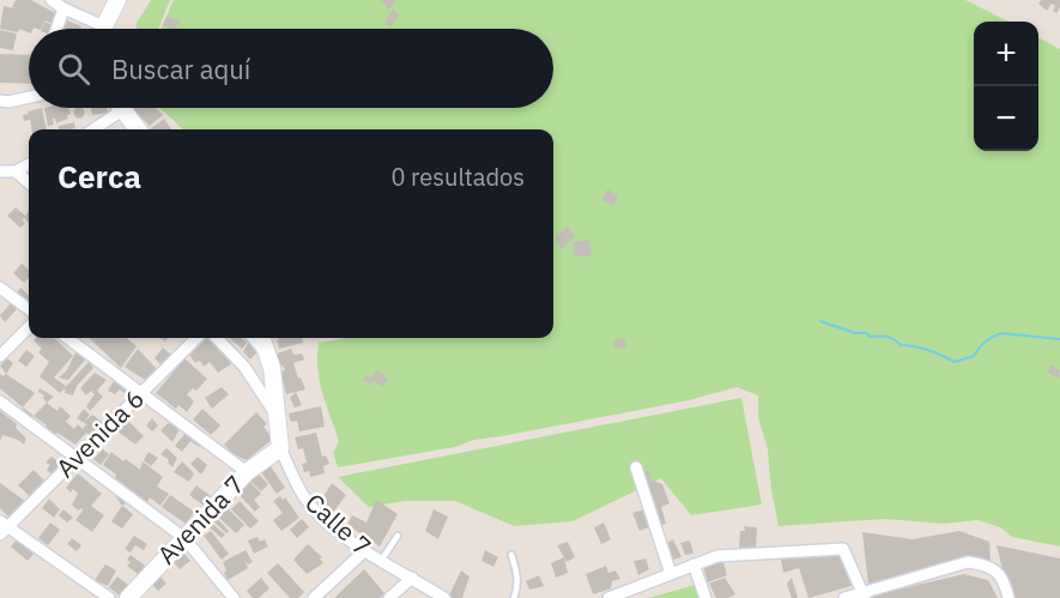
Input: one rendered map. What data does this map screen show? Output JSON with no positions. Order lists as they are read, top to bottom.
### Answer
{
  "streets": {
    "main road": ["Avenida 7", "Calle 7"],
    "street": ["Avenida 6"]
  },
  "crossings": [
    ["Avenida 7", "Calle 7"]
  ],
  "page": {
    "map_buttons": ["+", "−"],
    "search": "Buscar aquí",
    "heading": ["Cerca", "0 resultados"]
  }
}
